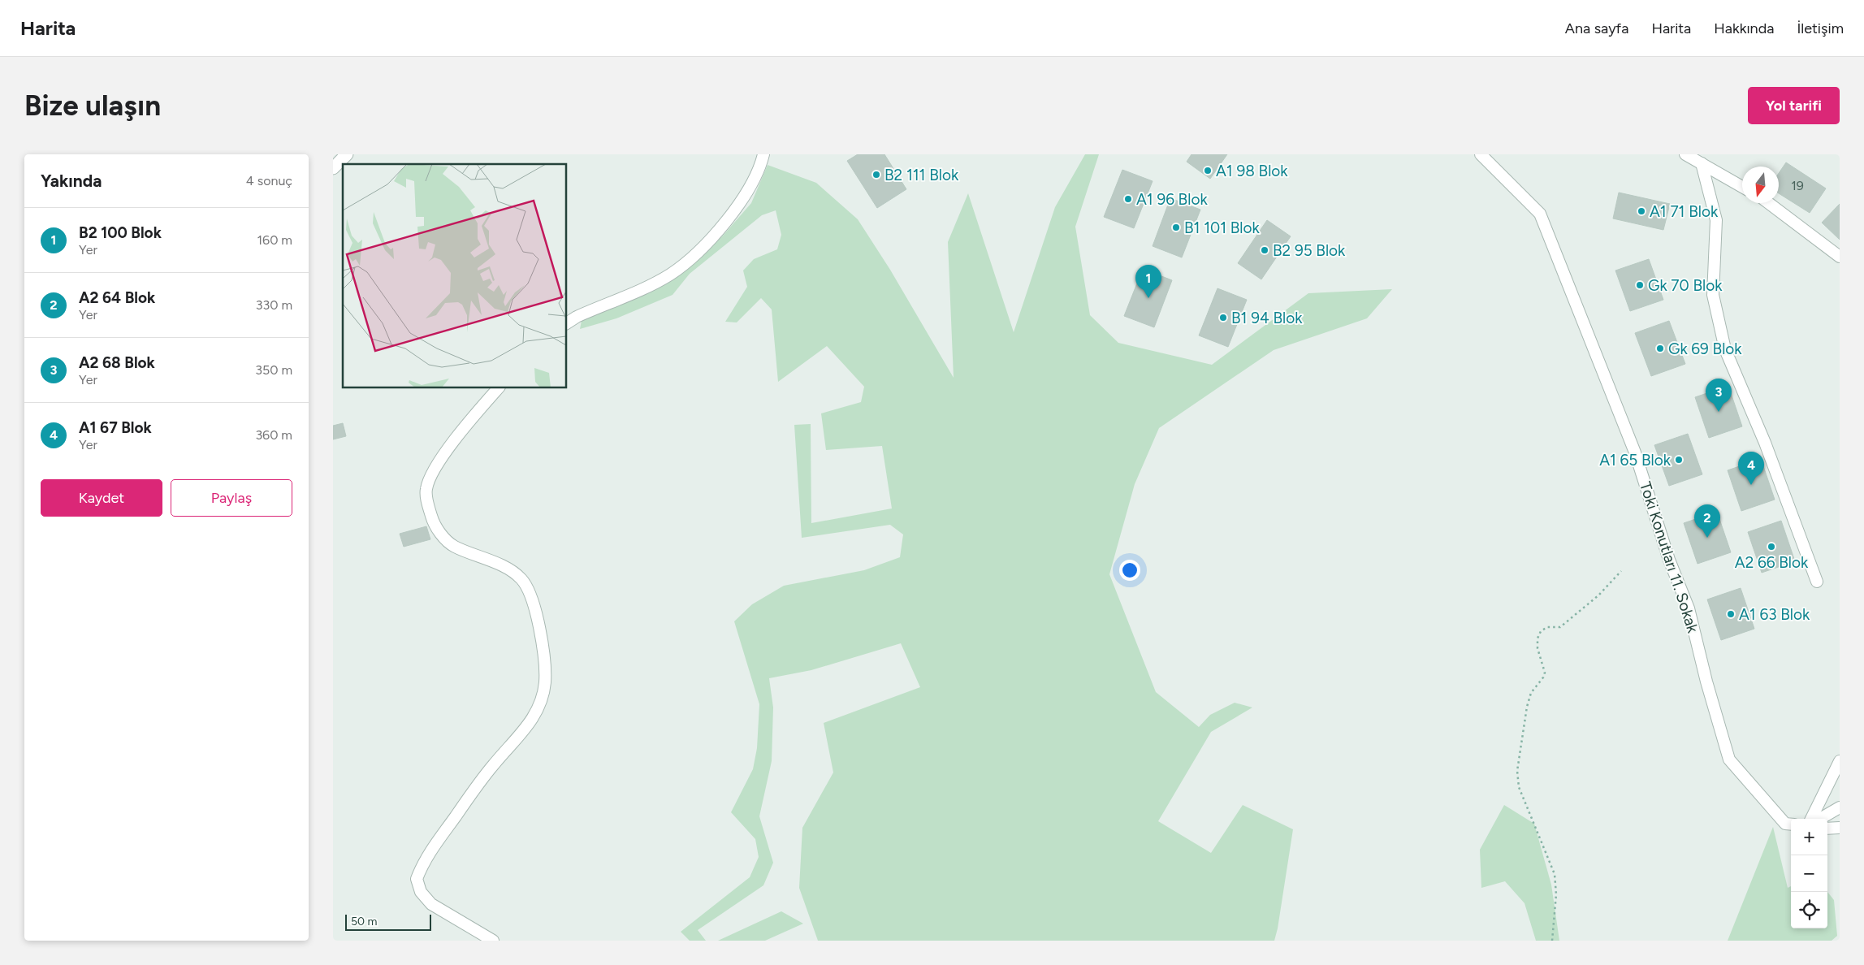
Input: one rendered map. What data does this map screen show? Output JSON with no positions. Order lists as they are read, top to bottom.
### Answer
{
  "streets": {
    "street": ["Toki Konutları 11. Sokak"]
  },
  "places": [
    "A1 98 Blok",
    "B2 111 Blok",
    "A1 96 Blok",
    "A1 71 Blok",
    "B1 101 Blok",
    "B2 95 Blok",
    "Gk 70 Blok",
    "B1 94 Blok",
    "Gk 69 Blok",
    "A1 65 Blok",
    "A2 66 Blok",
    "A1 63 Blok"
  ],
  "house_numbers": ["19"],
  "scale_bar": "50 m",
  "north": "bottom",
  "page": {
    "header": "Harita",
    "nav": [
      "Ana sayfa",
      "Harita",
      "Hakkında",
      "İletişim"
    ],
    "buttons": [
      "Yol tarifi",
      ["Kaydet", "Paylaş"]
    ],
    "title": "Bize ulaşın",
    "heading": ["Yakında", "4 sonuç"],
    "list": [
      {
        "mark": "1",
        "name": "B2 100 Blok",
        "note": "Yer",
        "value": "160 m"
      },
      {
        "mark": "2",
        "name": "A2 64 Blok",
        "note": "Yer",
        "value": "330 m"
      },
      {
        "mark": "3",
        "name": "A2 68 Blok",
        "note": "Yer",
        "value": "350 m"
      },
      {
        "mark": "4",
        "name": "A1 67 Blok",
        "note": "Yer",
        "value": "360 m"
      }
    ],
    "pins": [
      "1",
      "3",
      "4",
      "2"
    ],
    "map_buttons": ["+", "−"],
    "scale": "50 m"
  }
}
